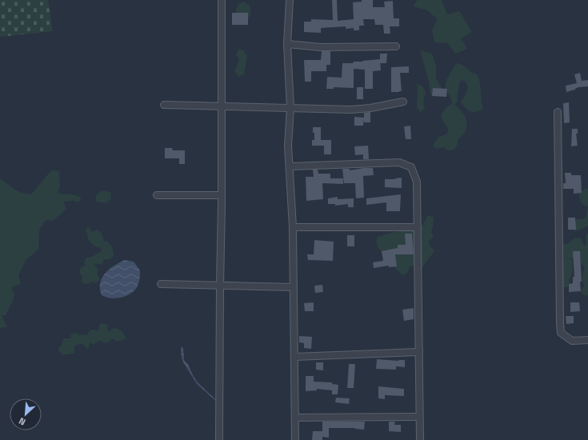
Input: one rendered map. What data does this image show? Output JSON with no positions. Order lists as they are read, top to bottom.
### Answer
{
  "north": "bottom left"
}
